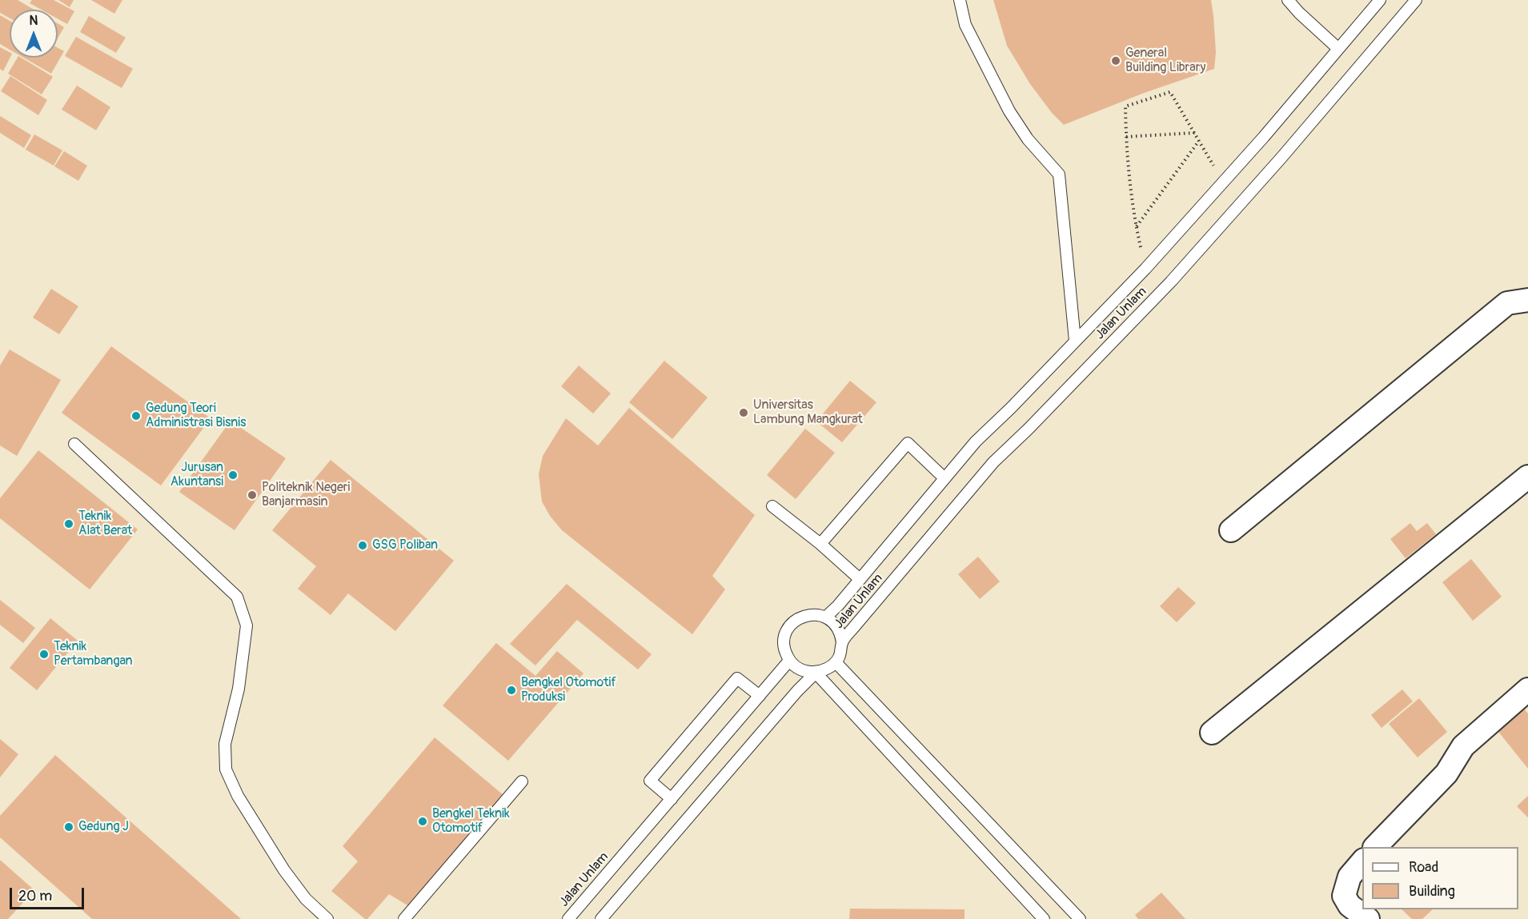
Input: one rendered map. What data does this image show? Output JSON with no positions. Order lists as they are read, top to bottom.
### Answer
{
  "streets": {
    "lane": ["Jalan Unlam"]
  },
  "places": [
    "General Building Library",
    "Universitas Lambung Mangkurat",
    "Gedung Teori Administrasi Bisnis",
    "Jurusan Akuntansi",
    "Politeknik Negeri Banjarmasin",
    "Teknik Alat Berat",
    "GSG Poliban",
    "Teknik Pertambangan",
    "Bengkel Otomotif Produksi",
    "Bengkel Teknik Otomotif",
    "Gedung J"
  ],
  "legend": ["Road", "Building"],
  "scale_bar": "20 m",
  "north": "top"
}
